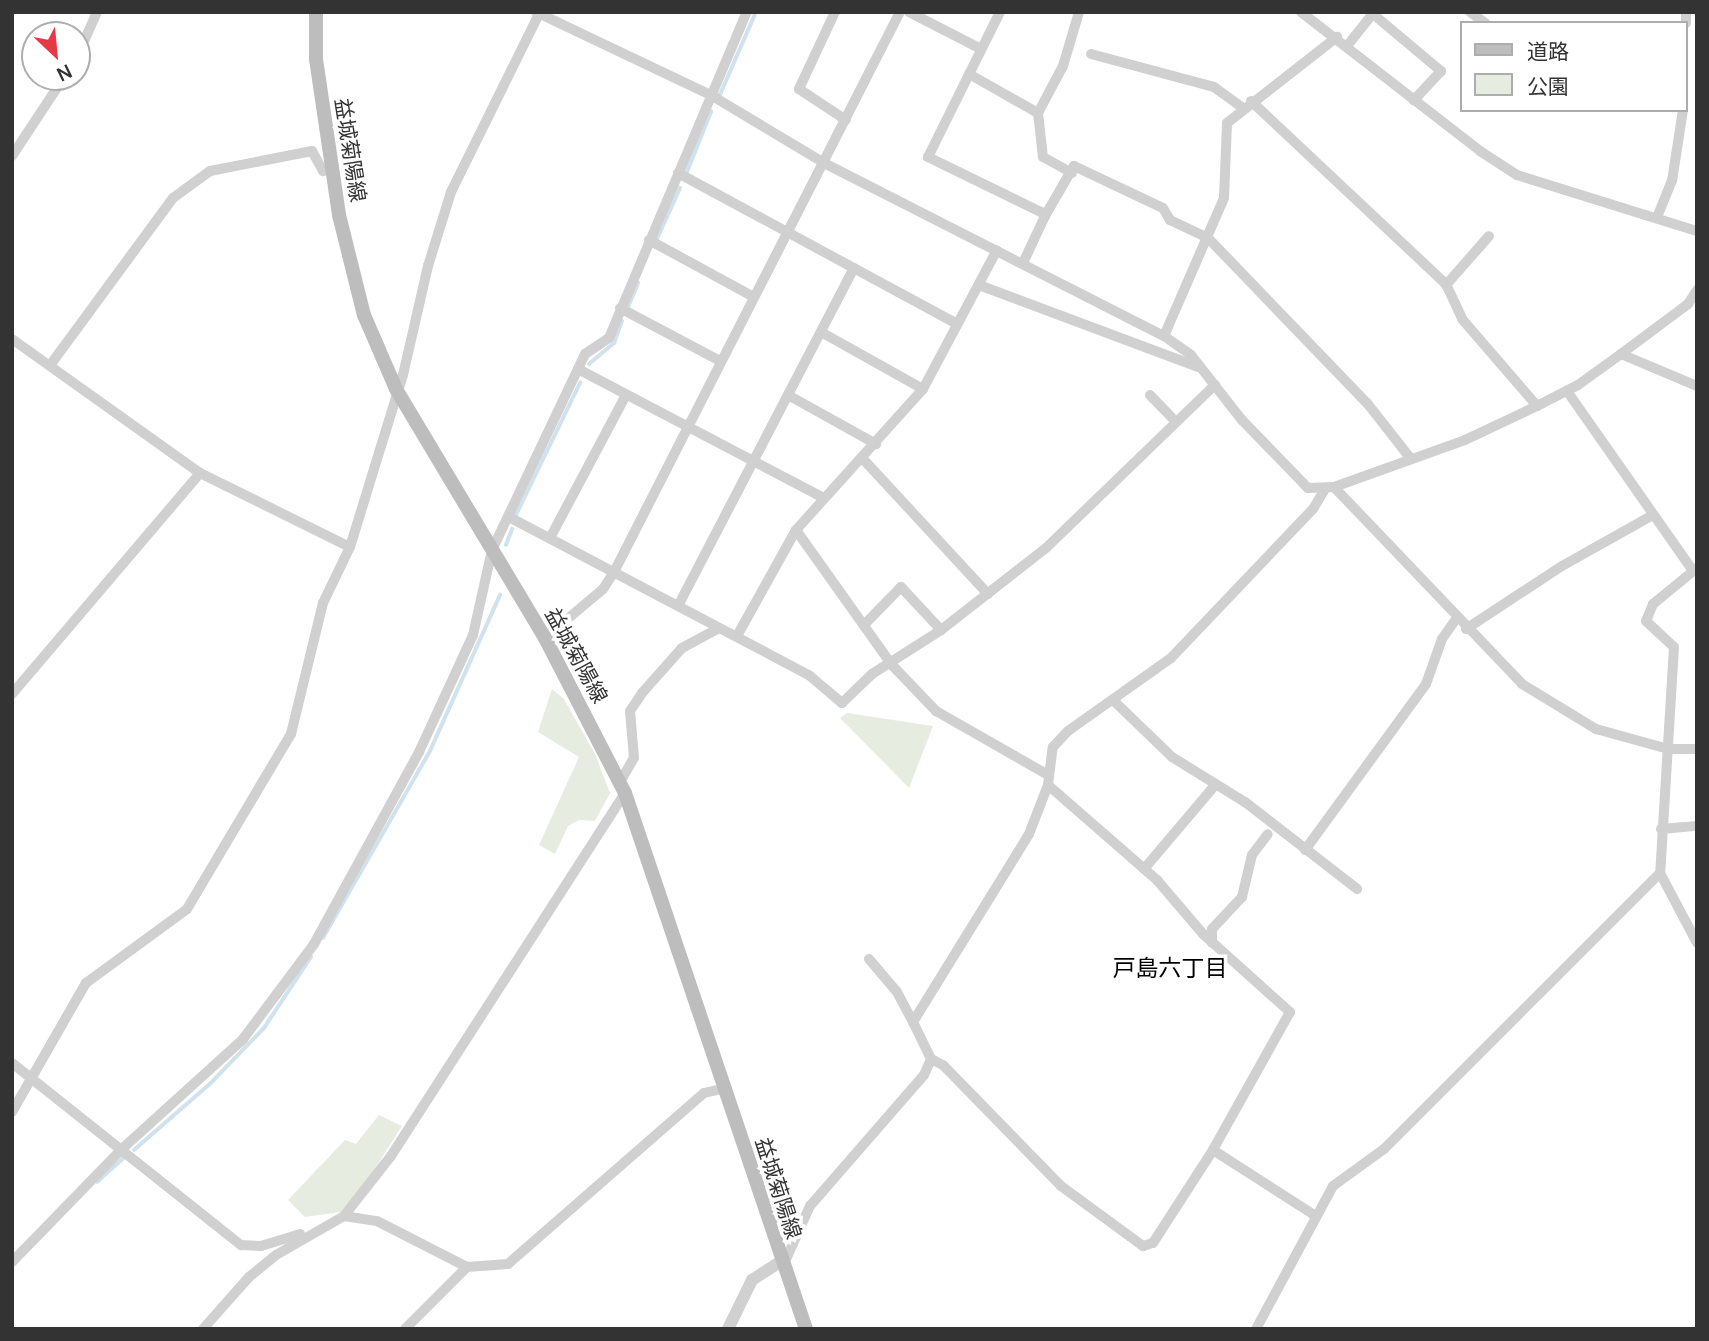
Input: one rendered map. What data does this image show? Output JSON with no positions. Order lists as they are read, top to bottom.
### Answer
{
  "streets": {
    "main road": ["益城菊陽線"]
  },
  "districts": ["戸島六丁目"],
  "legend": ["道路", "公園"],
  "north": "bottom right"
}
